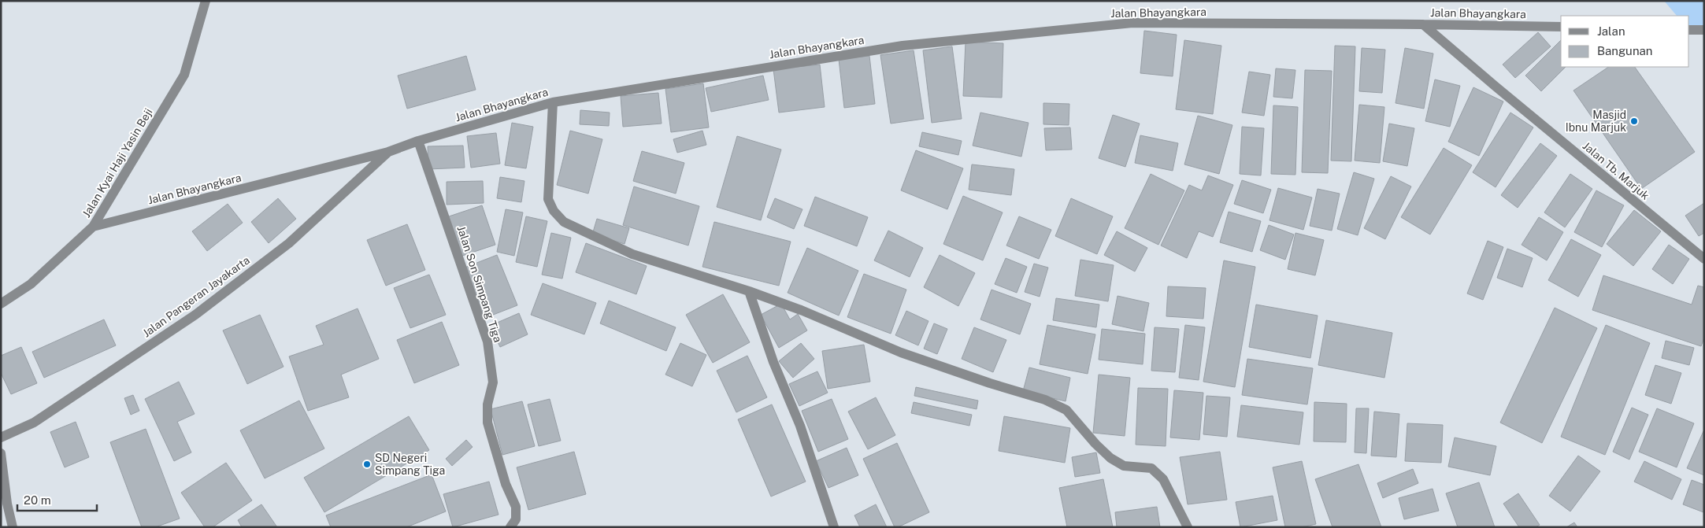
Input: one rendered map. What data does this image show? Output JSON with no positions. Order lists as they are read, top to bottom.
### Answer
{
  "streets": {
    "street": [
      "Jalan Bhayangkara",
      "Jalan Kyai Haji Yasin Beji",
      "Jalan Tb. Marjuk",
      "Jalan Son Simpang Tiga",
      "Jalan Pangeran Jayakarta"
    ]
  },
  "crossings": [
    ["Jalan Bhayangkara", "Jalan Kyai Haji Yasin Beji"],
    ["Jalan Bhayangkara", "Jalan Tb. Marjuk"],
    ["Jalan Bhayangkara", "Jalan Son Simpang Tiga"],
    ["Jalan Bhayangkara", "Jalan Pangeran Jayakarta"]
  ],
  "places": ["Masjid Ibnu Marjuk", "SD Negeri Simpang Tiga"],
  "legend": ["Jalan", "Bangunan"],
  "scale_bar": "20 m"
}
